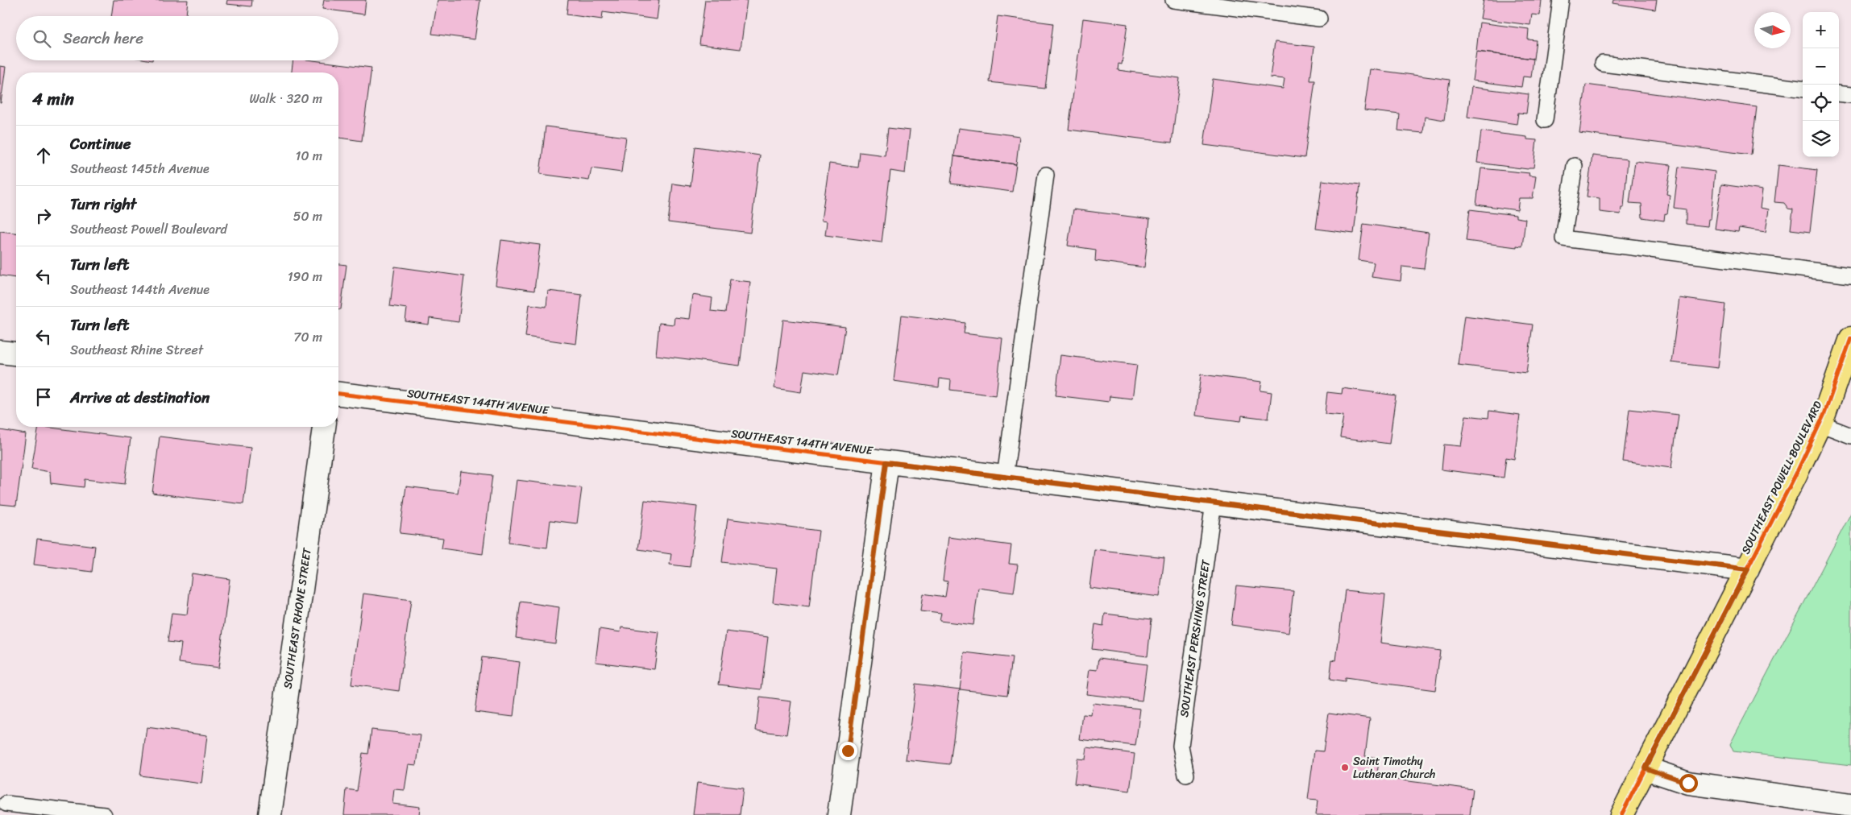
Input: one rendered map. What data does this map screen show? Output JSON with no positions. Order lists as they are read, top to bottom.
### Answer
{
  "streets": {
    "main road": ["SOUTHEAST POWELL BOULEVARD"],
    "street": ["SOUTHEAST 144TH AVENUE", "SOUTHEAST RHONE STREET"],
    "lane": ["SOUTHEAST PERSHING STREET"]
  },
  "crossings": [
    ["SOUTHEAST 144TH AVENUE", "SOUTHEAST POWELL BOULEVARD"],
    ["SOUTHEAST 144TH AVENUE", "SOUTHEAST PERSHING STREET"]
  ],
  "places": ["Saint Timothy Lutheran Church"],
  "north": "right",
  "page": {
    "map_buttons": ["+", "−"],
    "search": "Search here",
    "heading": ["4 min", "Walk · 320 m"],
    "list": [
      ["Continue", "Southeast 145th Avenue", "10 m"],
      ["Turn right", "Southeast Powell Boulevard", "50 m"],
      ["Turn left", "Southeast 144th Avenue", "190 m"],
      ["Turn left", "Southeast Rhine Street", "70 m"],
      "Arrive at destination"
    ]
  }
}
